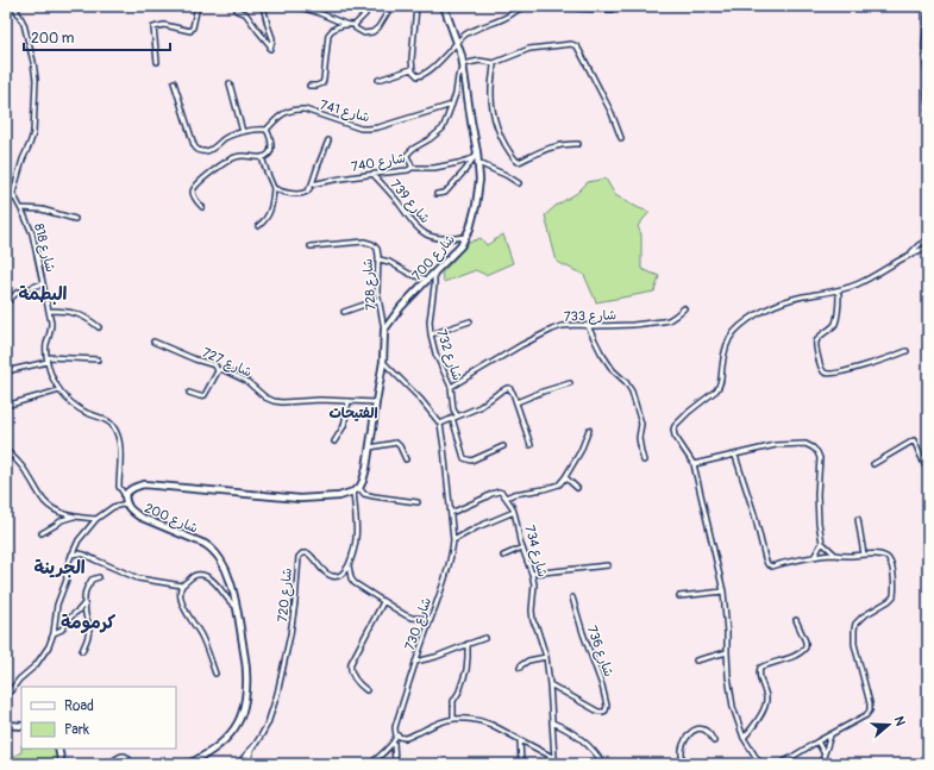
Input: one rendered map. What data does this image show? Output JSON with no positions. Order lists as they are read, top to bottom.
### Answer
{
  "streets": {
    "main road": ["شارع 700", "شارع 200"],
    "street": [
      "شارع 741",
      "شارع 740",
      "شارع 739",
      "شارع 818",
      "شارع 728",
      "شارع 733",
      "شارع 732",
      "شارع 727",
      "شارع 734",
      "شارع 720",
      "شارع 730",
      "شارع 736"
    ]
  },
  "crossings": [
    ["شارع 741", "شارع 740"],
    ["شارع 740", "شارع 739"],
    ["شارع 740", "شارع 700"],
    ["شارع 739", "شارع 700"],
    ["شارع 818", "شارع 200"],
    ["شارع 700", "شارع 728"],
    ["شارع 700", "شارع 732"],
    ["شارع 733", "شارع 732"],
    ["شارع 734", "شارع 736"]
  ],
  "districts": [
    "البطمة",
    "الفتيحات",
    "الجرينة",
    "كرمومة"
  ],
  "legend": ["Road", "Park"],
  "scale_bar": "200 m",
  "north": "right"
}
